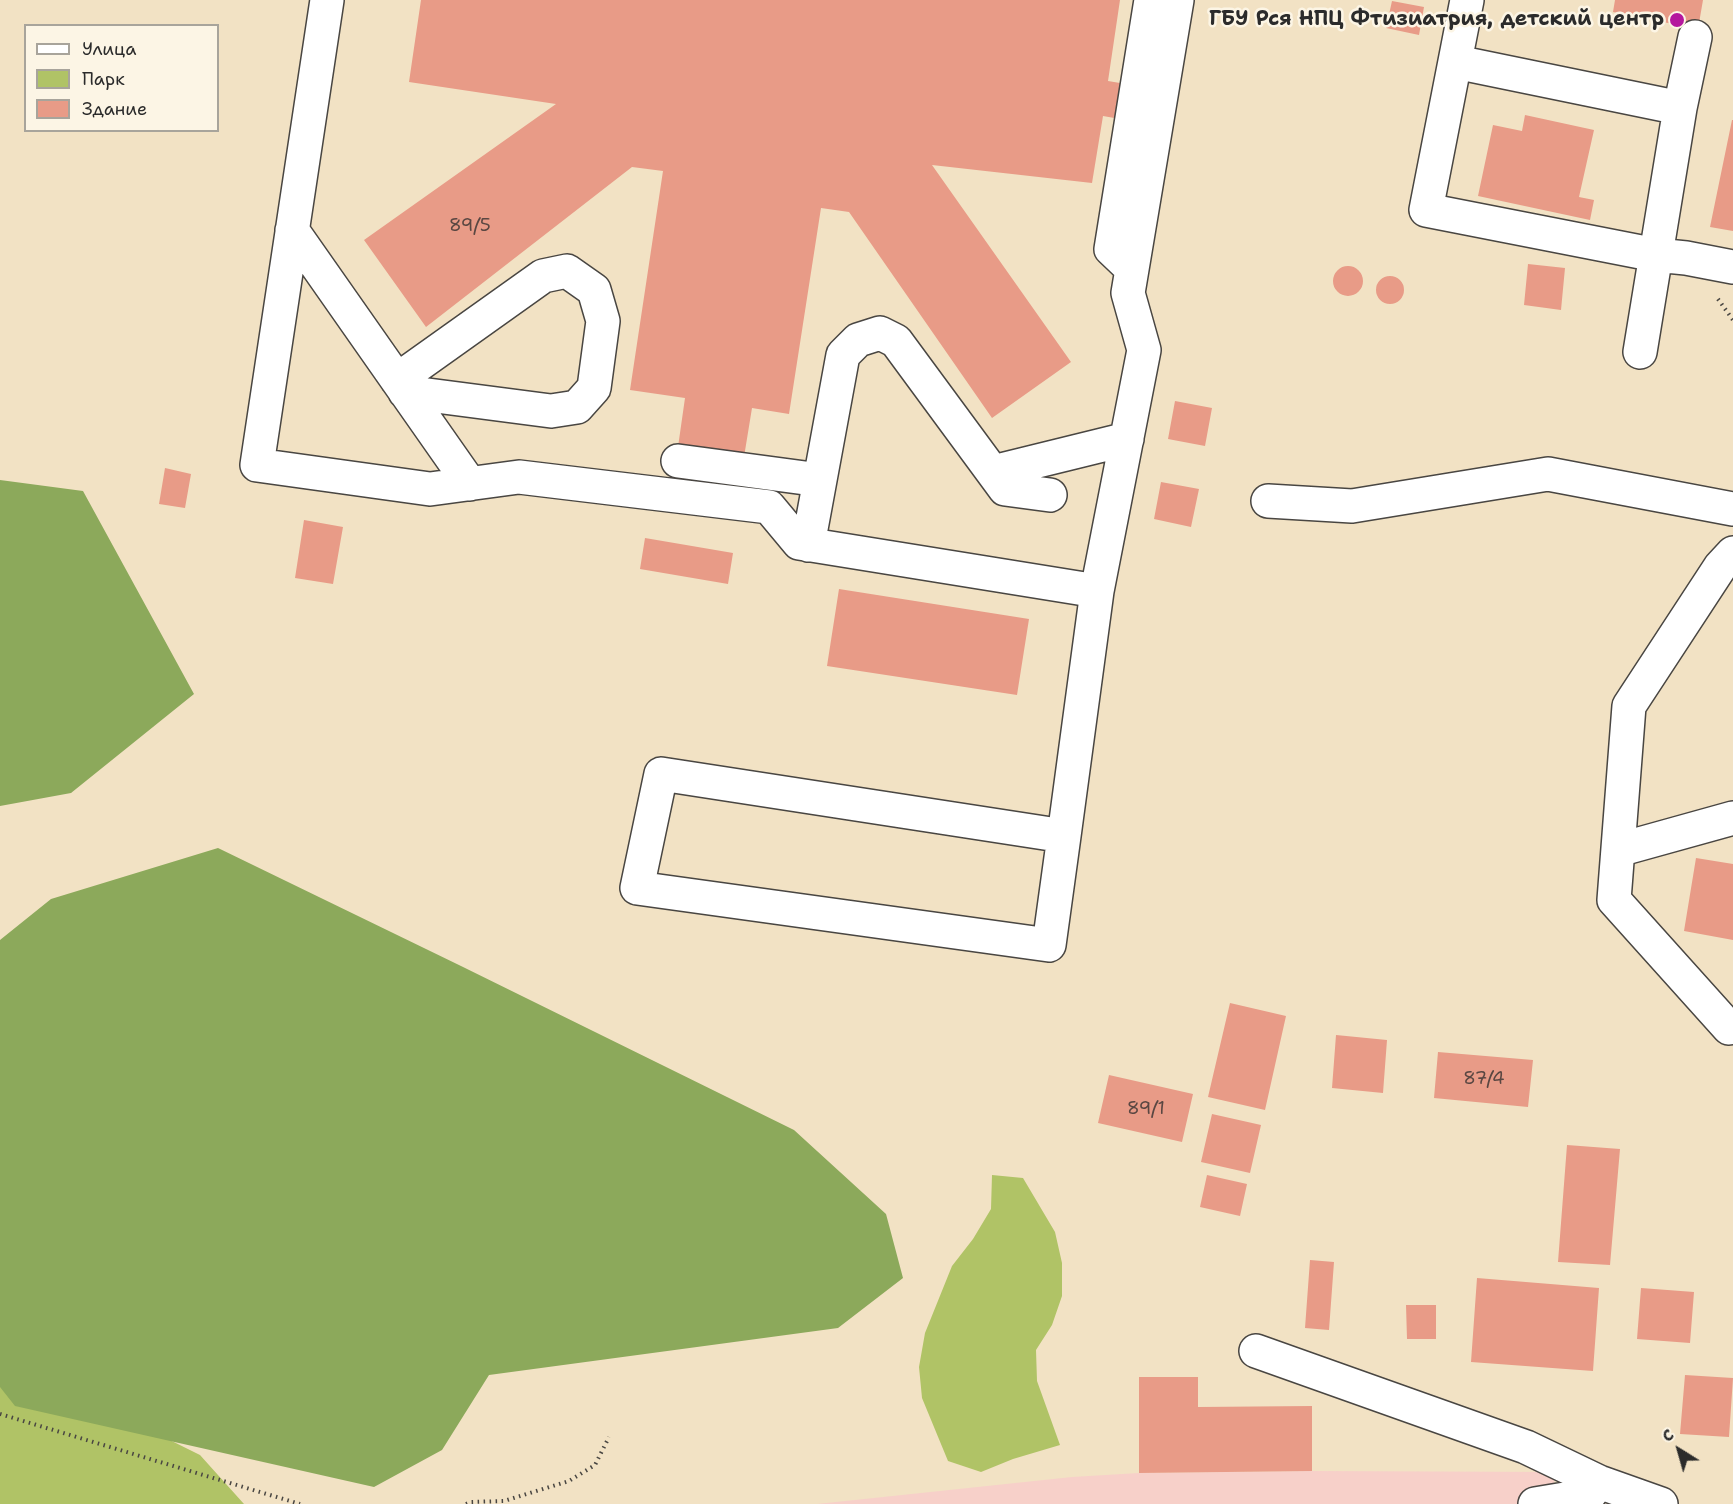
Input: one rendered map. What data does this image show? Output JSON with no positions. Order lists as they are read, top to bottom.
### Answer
{
  "places": ["ГБУ Рся НПЦ Фтизиатрия, детский центр"],
  "house_numbers": ["89/5", "87/4", "89/1"],
  "legend": ["Улица", "Парк", "Здание"],
  "north": "top left"
}
